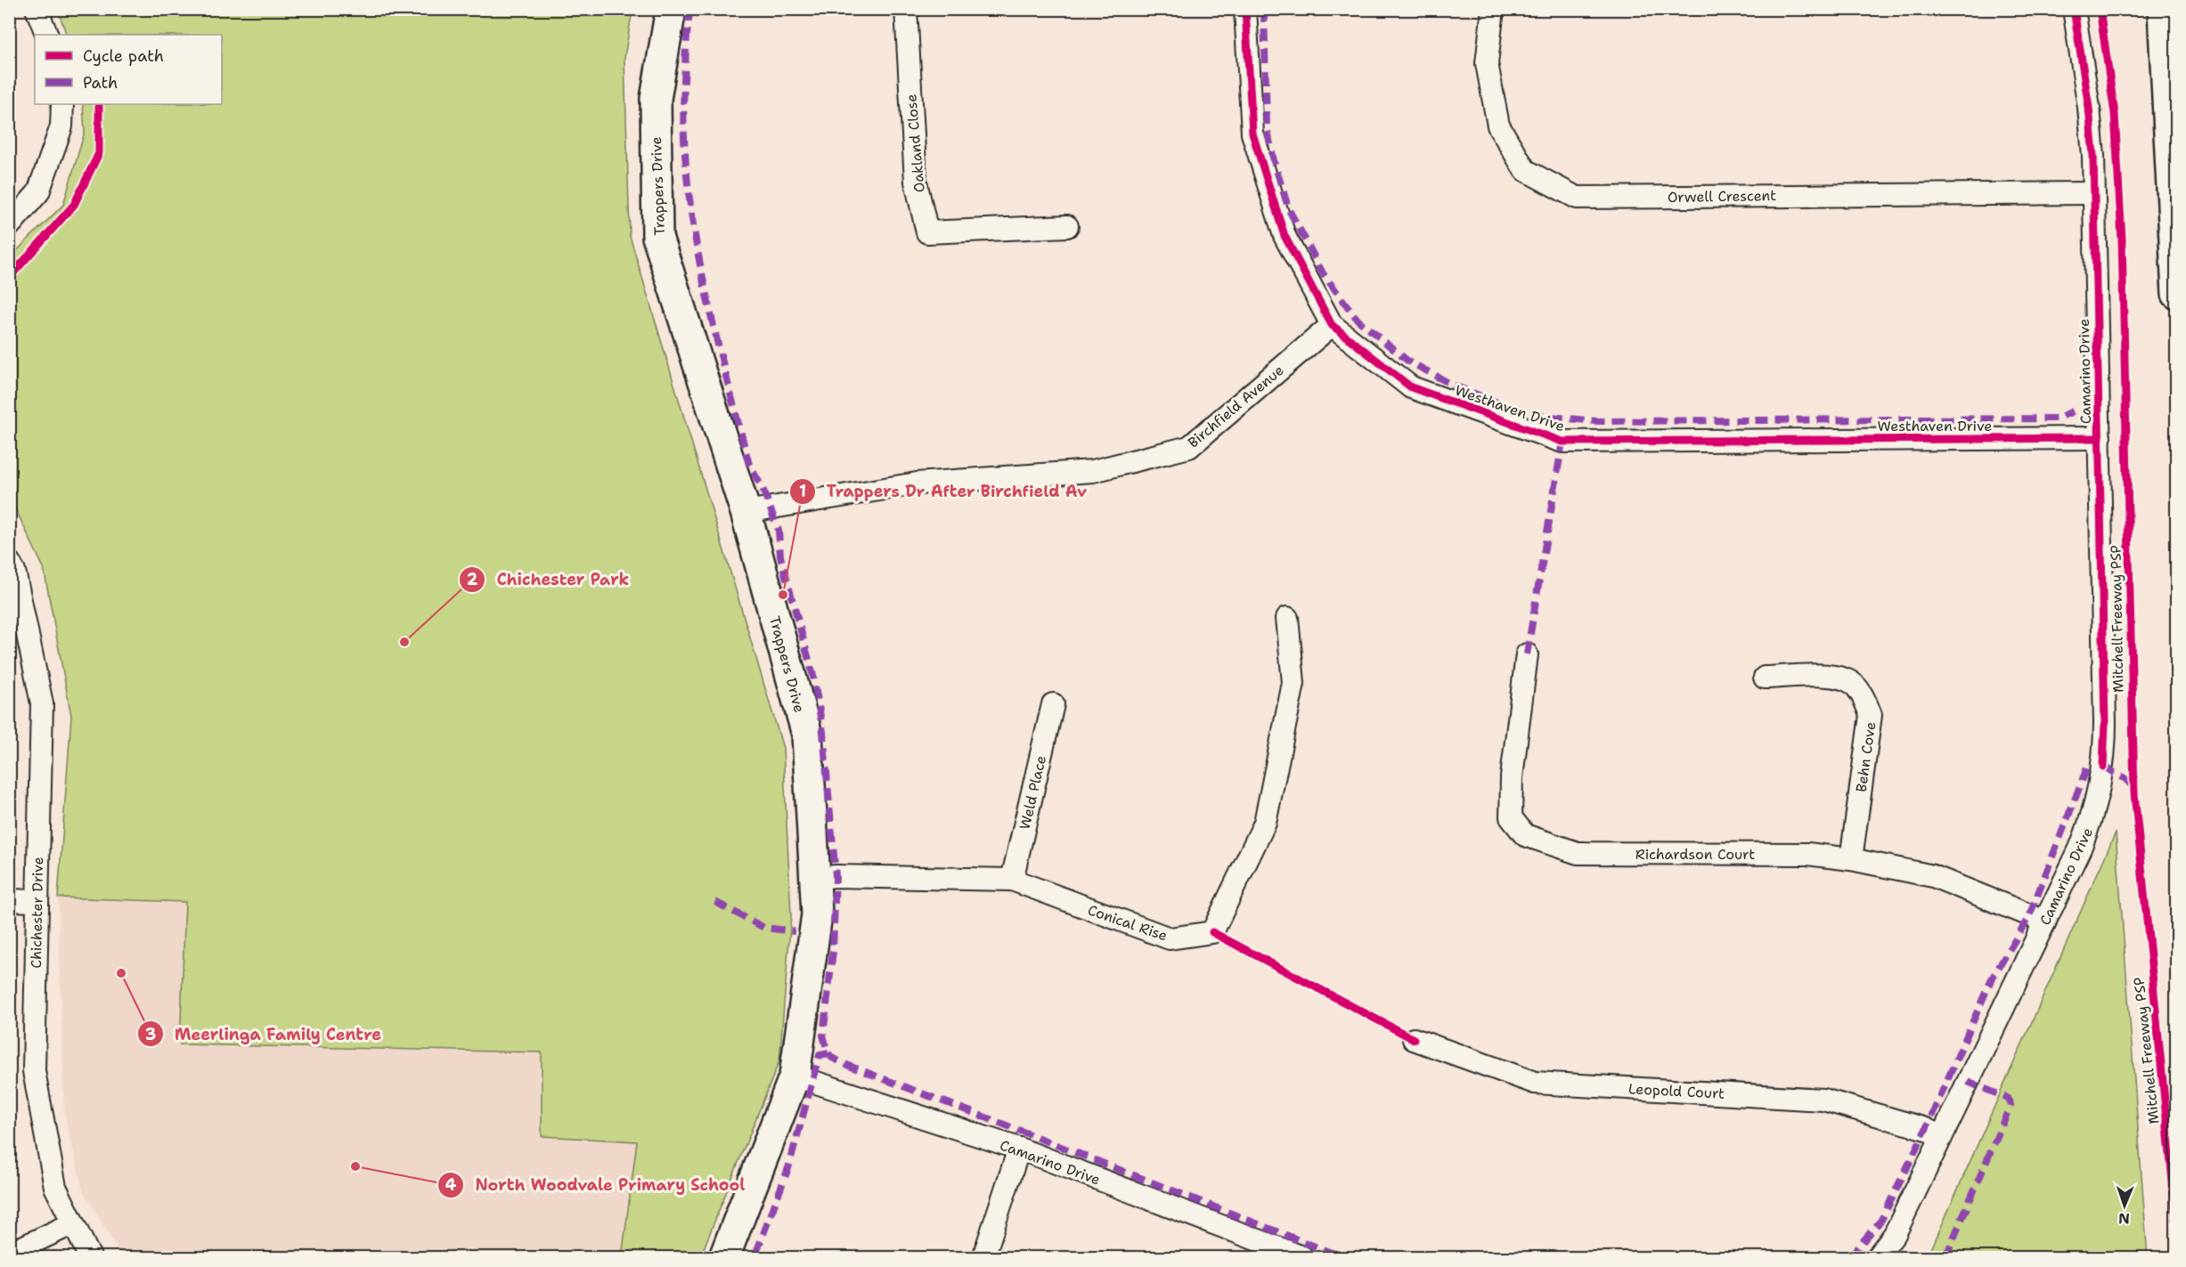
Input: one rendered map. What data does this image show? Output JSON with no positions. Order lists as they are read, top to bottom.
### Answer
{
  "streets": {
    "main road": ["Trappers Drive"],
    "street": [
      "Oakland Close",
      "Orwell Crescent",
      "Camarino Drive",
      "Birchfield Avenue",
      "Westhaven Drive",
      "Behn Cove",
      "Weld Place",
      "Richardson Court",
      "Chichester Drive",
      "Conical Rise",
      "Leopold Court"
    ],
    "cycle path": ["Mitchell Freeway PSP"]
  },
  "crossings": [
    ["Trappers Drive", "Camarino Drive"],
    ["Trappers Drive", "Birchfield Avenue"],
    ["Trappers Drive", "Conical Rise"],
    ["Orwell Crescent", "Camarino Drive"],
    ["Camarino Drive", "Westhaven Drive"],
    ["Camarino Drive", "Richardson Court"],
    ["Camarino Drive", "Leopold Court"],
    ["Birchfield Avenue", "Westhaven Drive"],
    ["Behn Cove", "Richardson Court"],
    ["Weld Place", "Conical Rise"]
  ],
  "places": [
    "Trappers Dr After Birchfield Av",
    "Chichester Park",
    "Meerlinga Family Centre",
    "North Woodvale Primary School"
  ],
  "legend": ["Cycle path", "Path"],
  "north": "bottom"
}
